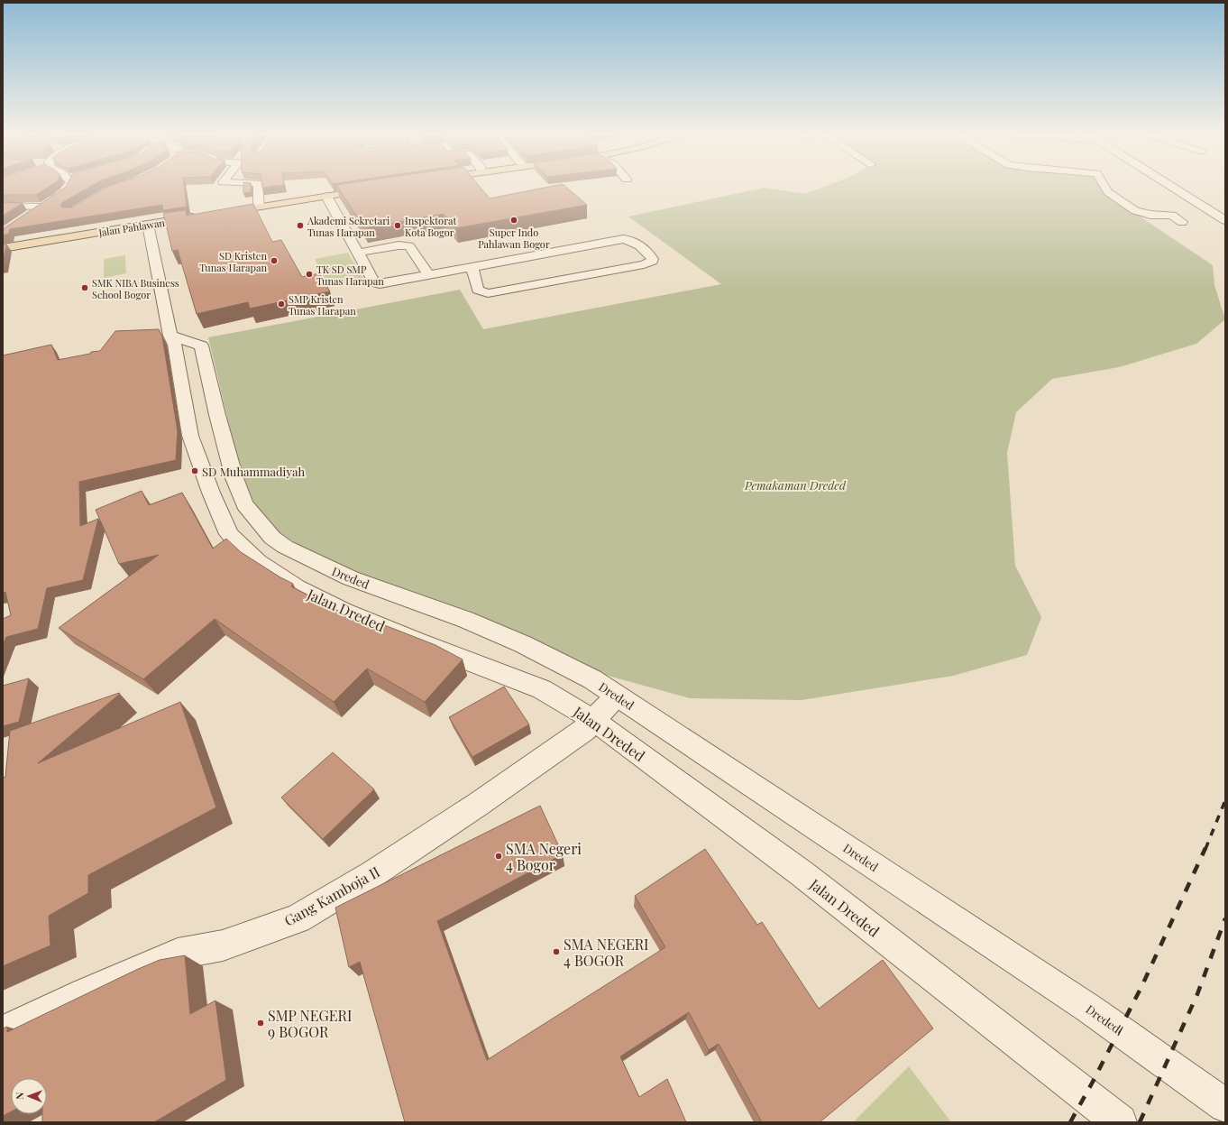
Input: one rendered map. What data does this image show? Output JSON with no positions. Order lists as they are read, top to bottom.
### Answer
{
  "streets": {
    "main road": ["Jalan Pahlawan"],
    "street": ["Dreded", "Jalan Dreded", "Gang Kamboja II"]
  },
  "crossings": [
    ["Dreded", "Jalan Dreded"],
    ["Dreded", "Gang Kamboja II"],
    ["Jalan Dreded", "Gang Kamboja II"]
  ],
  "parks": ["Pemakaman Dreded"],
  "places": [
    "Super Indo Pahlawan Bogor",
    "Akademi Sekretari Tunas Harapan",
    "Inspektorat Kota Bogor",
    "SD Kristen Tunas Harapan",
    "TK SD SMP Tunas Harapan",
    "SMK NIBA Business School Bogor",
    "SMP Kristen Tunas Harapan",
    "SD Muhammadiyah",
    "SMA Negeri 4 Bogor",
    "SMA NEGERI 4 BOGOR",
    "SMP NEGERI 9 BOGOR"
  ],
  "north": "left"
}
